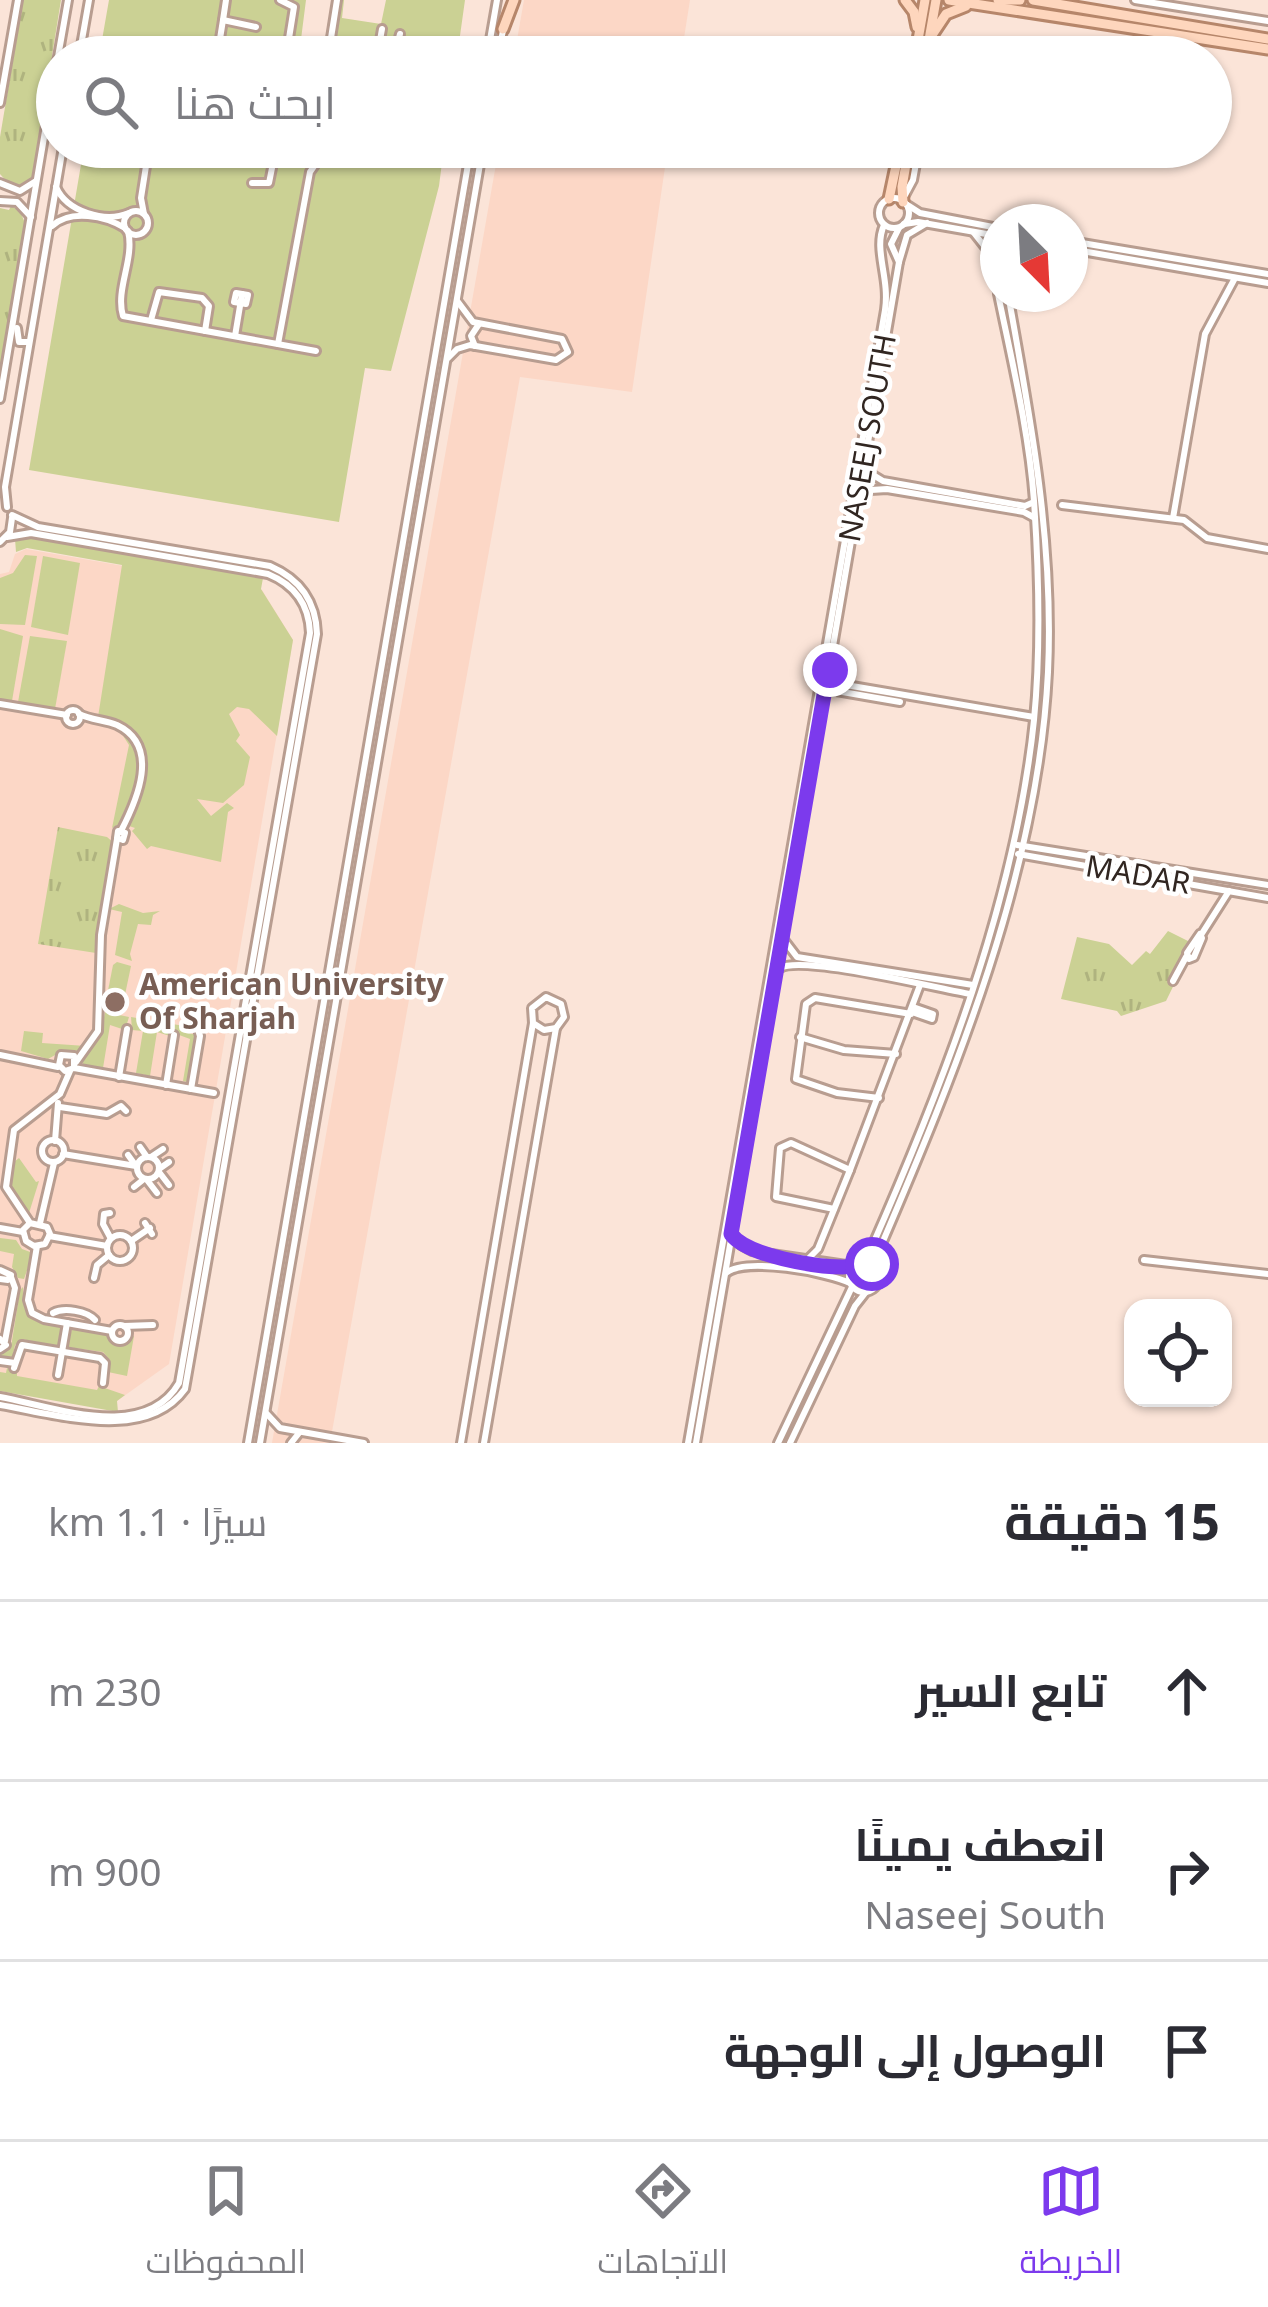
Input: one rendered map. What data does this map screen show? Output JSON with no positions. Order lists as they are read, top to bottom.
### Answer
{
  "streets": {
    "street": ["NASEEJ SOUTH", "MADAR"]
  },
  "places": ["American University Of Sharjah"],
  "north": "bottom right",
  "page": {
    "search": "ابحث هنا",
    "heading": ["15 دقيقة", "سيرًا · 1.1 km"],
    "list": [
      ["تابع السير", "230 m"],
      ["انعطف يمينًا", "Naseej South", "900 m"],
      "الوصول إلى الوجهة"
    ],
    "nav": ["الخريطة", "الاتجاهات", "المحفوظات"]
  }
}
